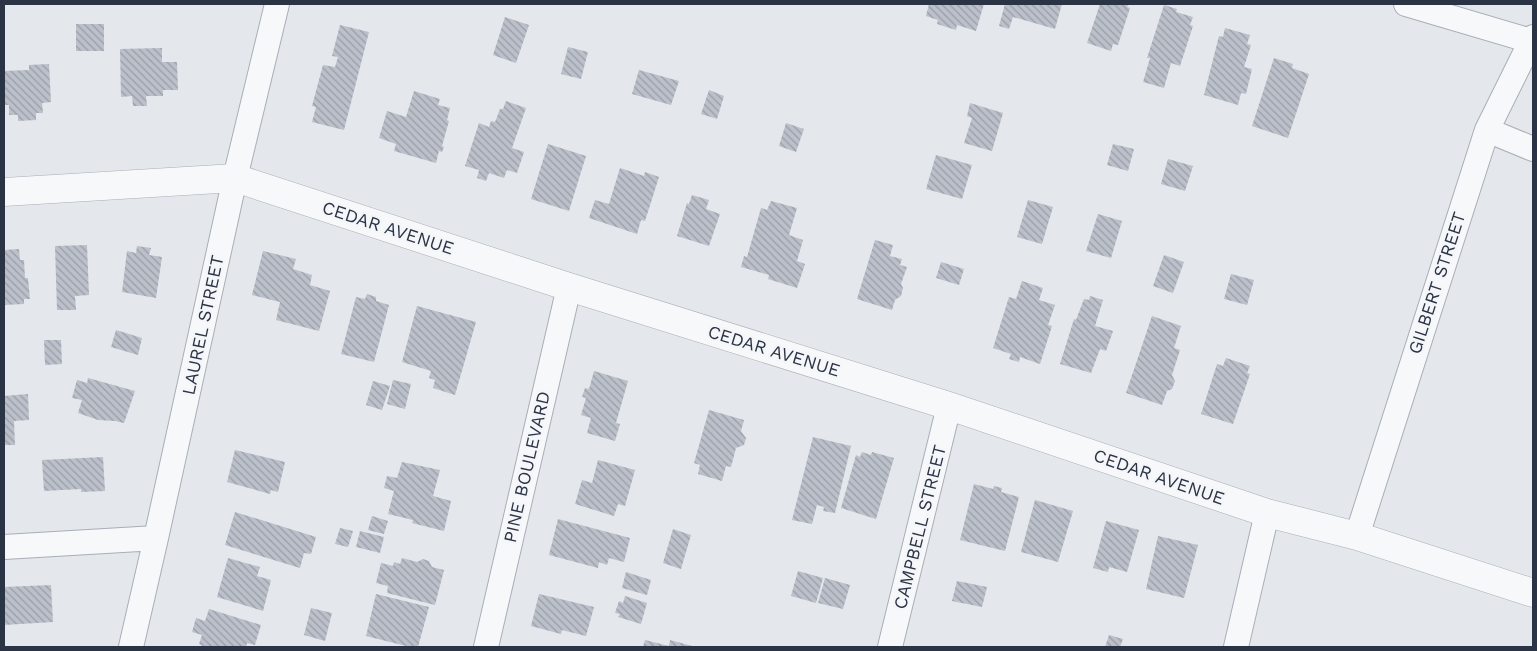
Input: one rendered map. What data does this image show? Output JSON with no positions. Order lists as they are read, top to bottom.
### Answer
{
  "streets": {
    "street": [
      "CEDAR AVENUE",
      "GILBERT STREET",
      "LAUREL STREET",
      "PINE BOULEVARD",
      "CAMPBELL STREET"
    ]
  },
  "crossings": [
    ["CEDAR AVENUE", "GILBERT STREET"],
    ["CEDAR AVENUE", "LAUREL STREET"],
    ["CEDAR AVENUE", "PINE BOULEVARD"],
    ["CEDAR AVENUE", "CAMPBELL STREET"]
  ]
}
